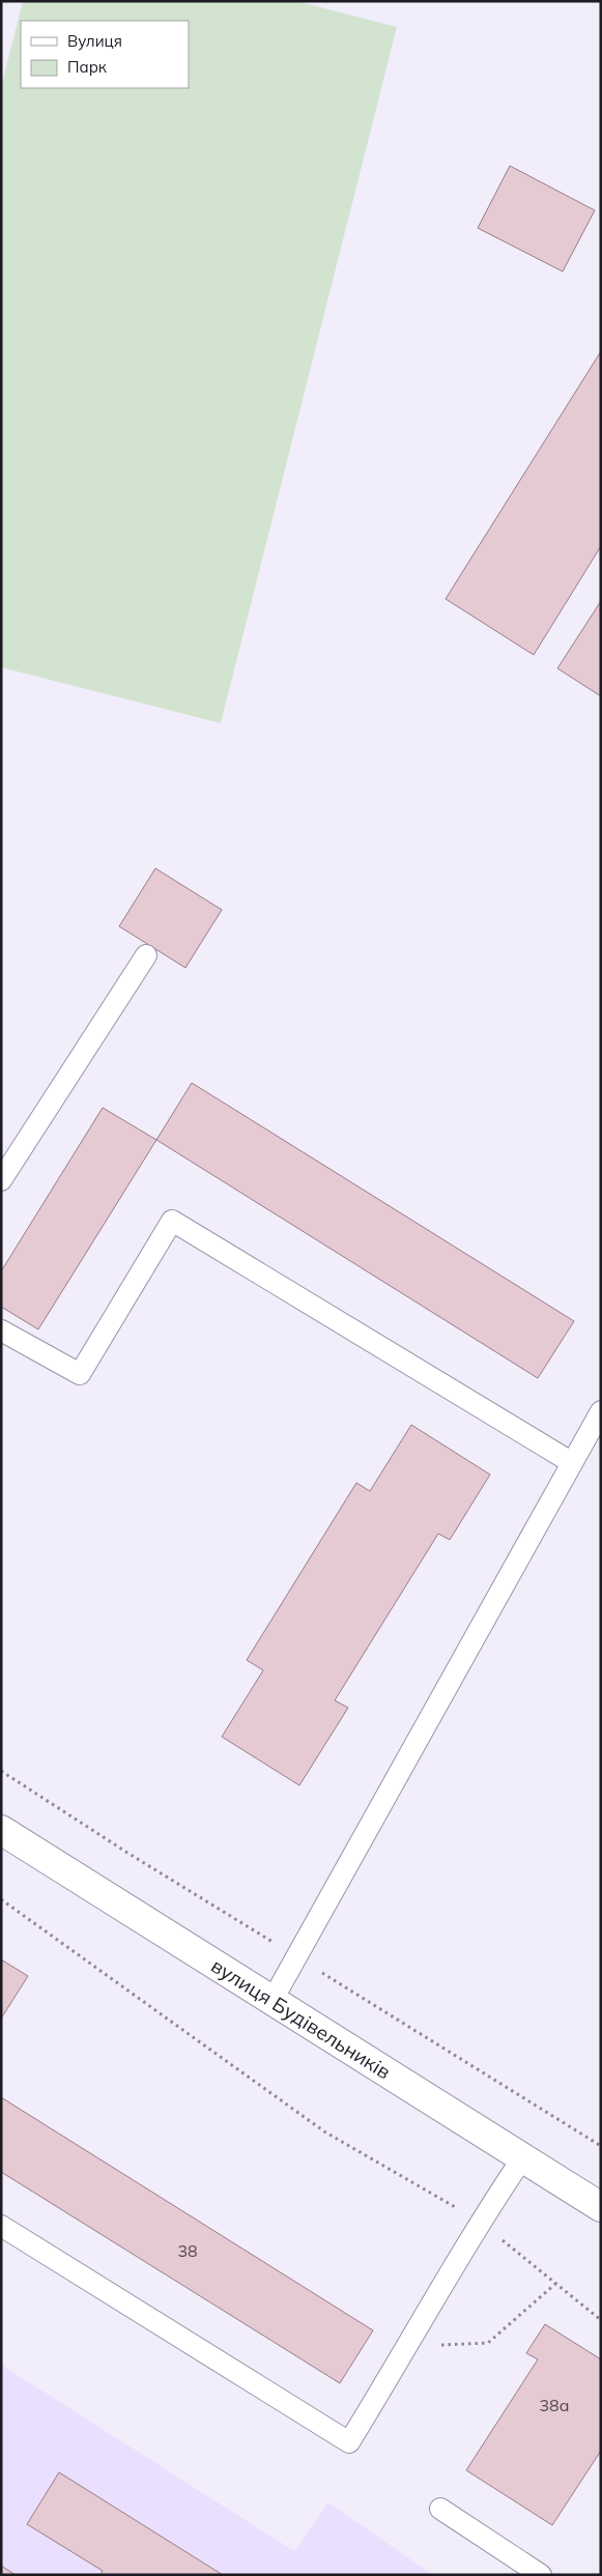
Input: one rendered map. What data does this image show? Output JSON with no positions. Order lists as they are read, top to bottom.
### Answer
{
  "streets": {
    "street": ["вулиця Будівельників"]
  },
  "house_numbers": ["38", "38а"],
  "legend": ["Вулиця", "Парк"]
}
